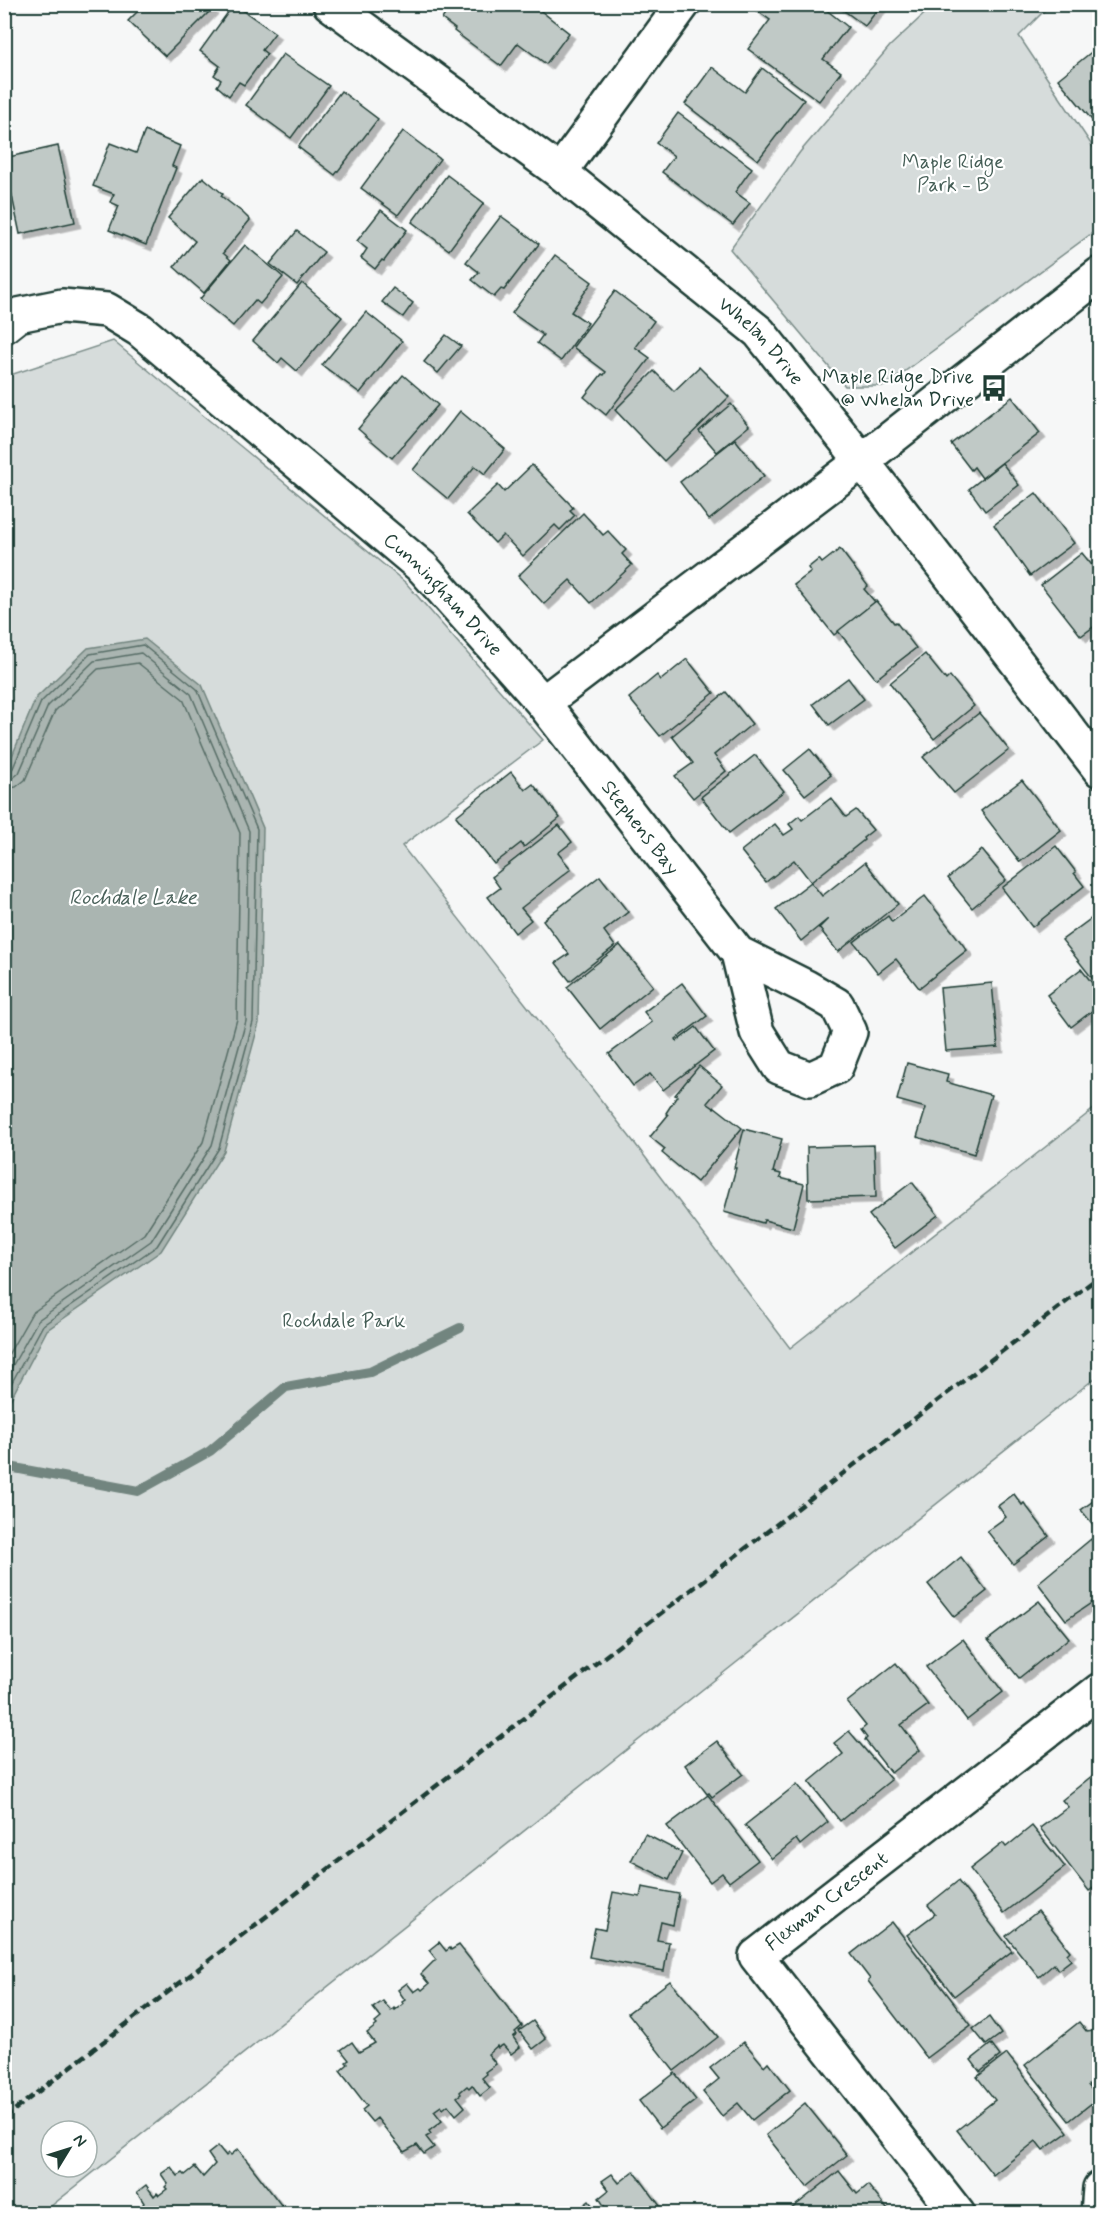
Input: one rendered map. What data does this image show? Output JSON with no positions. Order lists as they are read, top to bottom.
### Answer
{
  "streets": {
    "street": [
      "Whelan Drive",
      "Cunningham Drive",
      "Stephens Bay",
      "Flexman Crescent"
    ]
  },
  "crossings": [
    ["Cunningham Drive", "Stephens Bay"]
  ],
  "water": ["Rochdale Lake"],
  "parks": ["Maple Ridge Park - B", "Rochdale Park"],
  "places": {
    "bus stop": ["Maple Ridge Drive @ Whelan Drive"]
  },
  "north": "top right"
}
